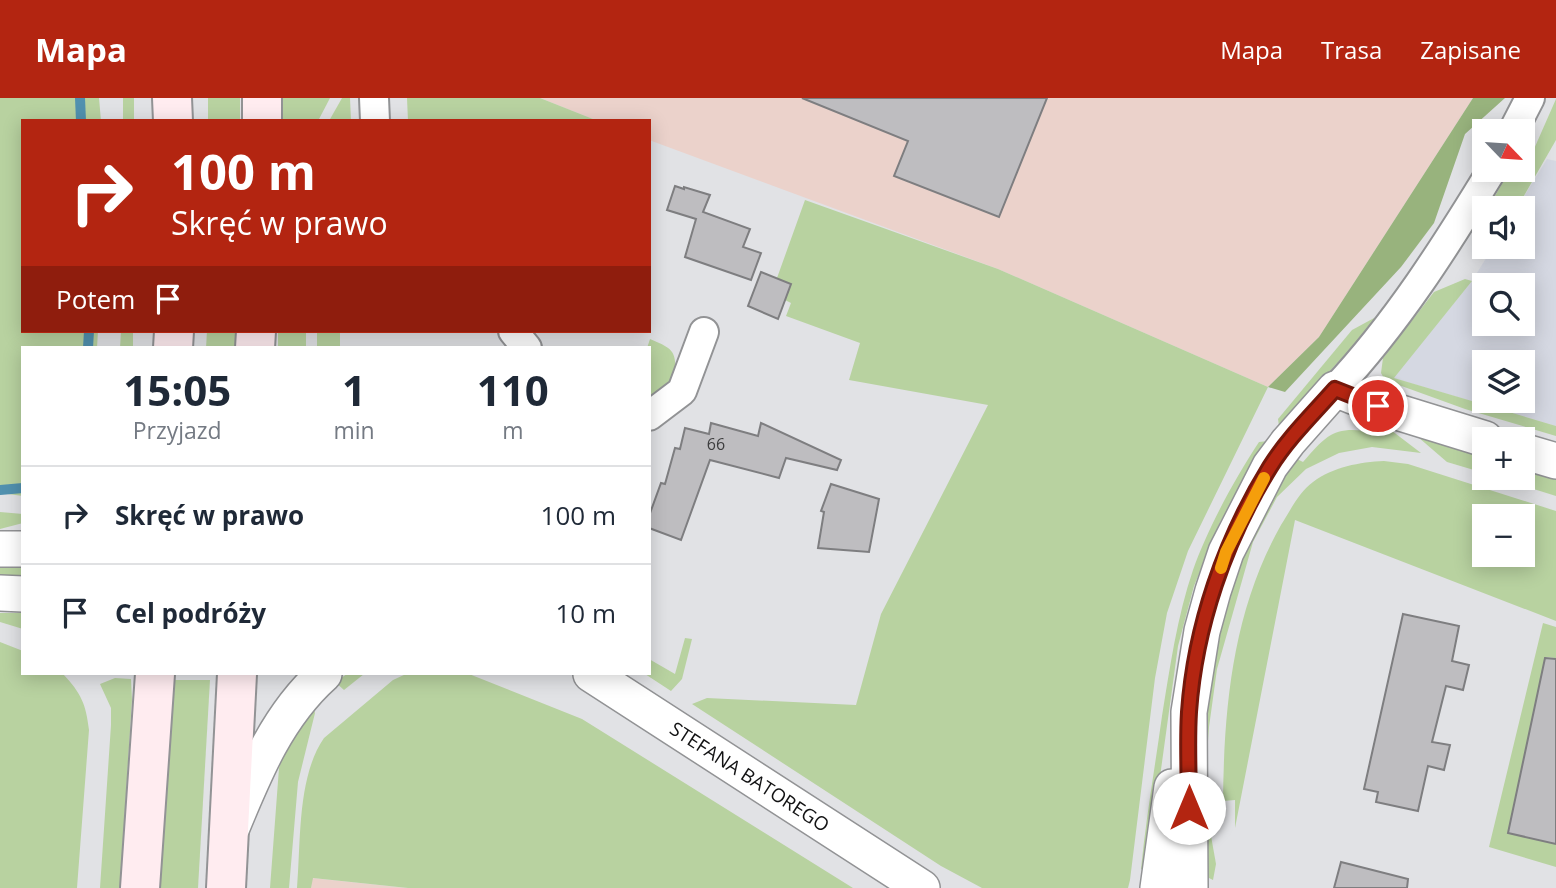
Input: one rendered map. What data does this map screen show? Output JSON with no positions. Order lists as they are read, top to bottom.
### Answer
{
  "streets": {
    "street": ["STEFANA BATOREGO"]
  },
  "house_numbers": ["66"],
  "north": "bottom right",
  "page": {
    "header": "Mapa",
    "nav": ["Mapa", "Trasa", "Zapisane"],
    "map_buttons": ["+", "−"],
    "turn": ["100 m", "Skręć w prawo"],
    "then": "Potem",
    "eta": [
      "15:05",
      "Przyjazd",
      "1",
      "min",
      "110",
      "m"
    ],
    "list": [
      {
        "name": "Skręć w prawo",
        "value": "100 m"
      },
      {
        "name": "Cel podróży",
        "value": "10 m"
      }
    ]
  }
}
